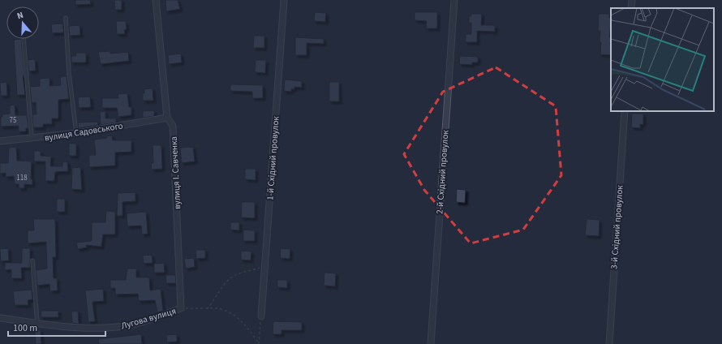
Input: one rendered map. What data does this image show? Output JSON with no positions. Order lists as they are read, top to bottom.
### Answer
{
  "streets": {
    "street": [
      "вулиця Садовського",
      "1-й Східний провулок",
      "2-й Східний провулок",
      "вулиця І. Савченка",
      "3-й Східний провулок",
      "Лугова вулиця"
    ]
  },
  "crossings": [
    ["вулиця Садовського", "вулиця І. Савченка"],
    ["вулиця І. Савченка", "Лугова вулиця"]
  ],
  "house_numbers": ["75", "118"],
  "scale_bar": "100 m",
  "north": "top"
}
